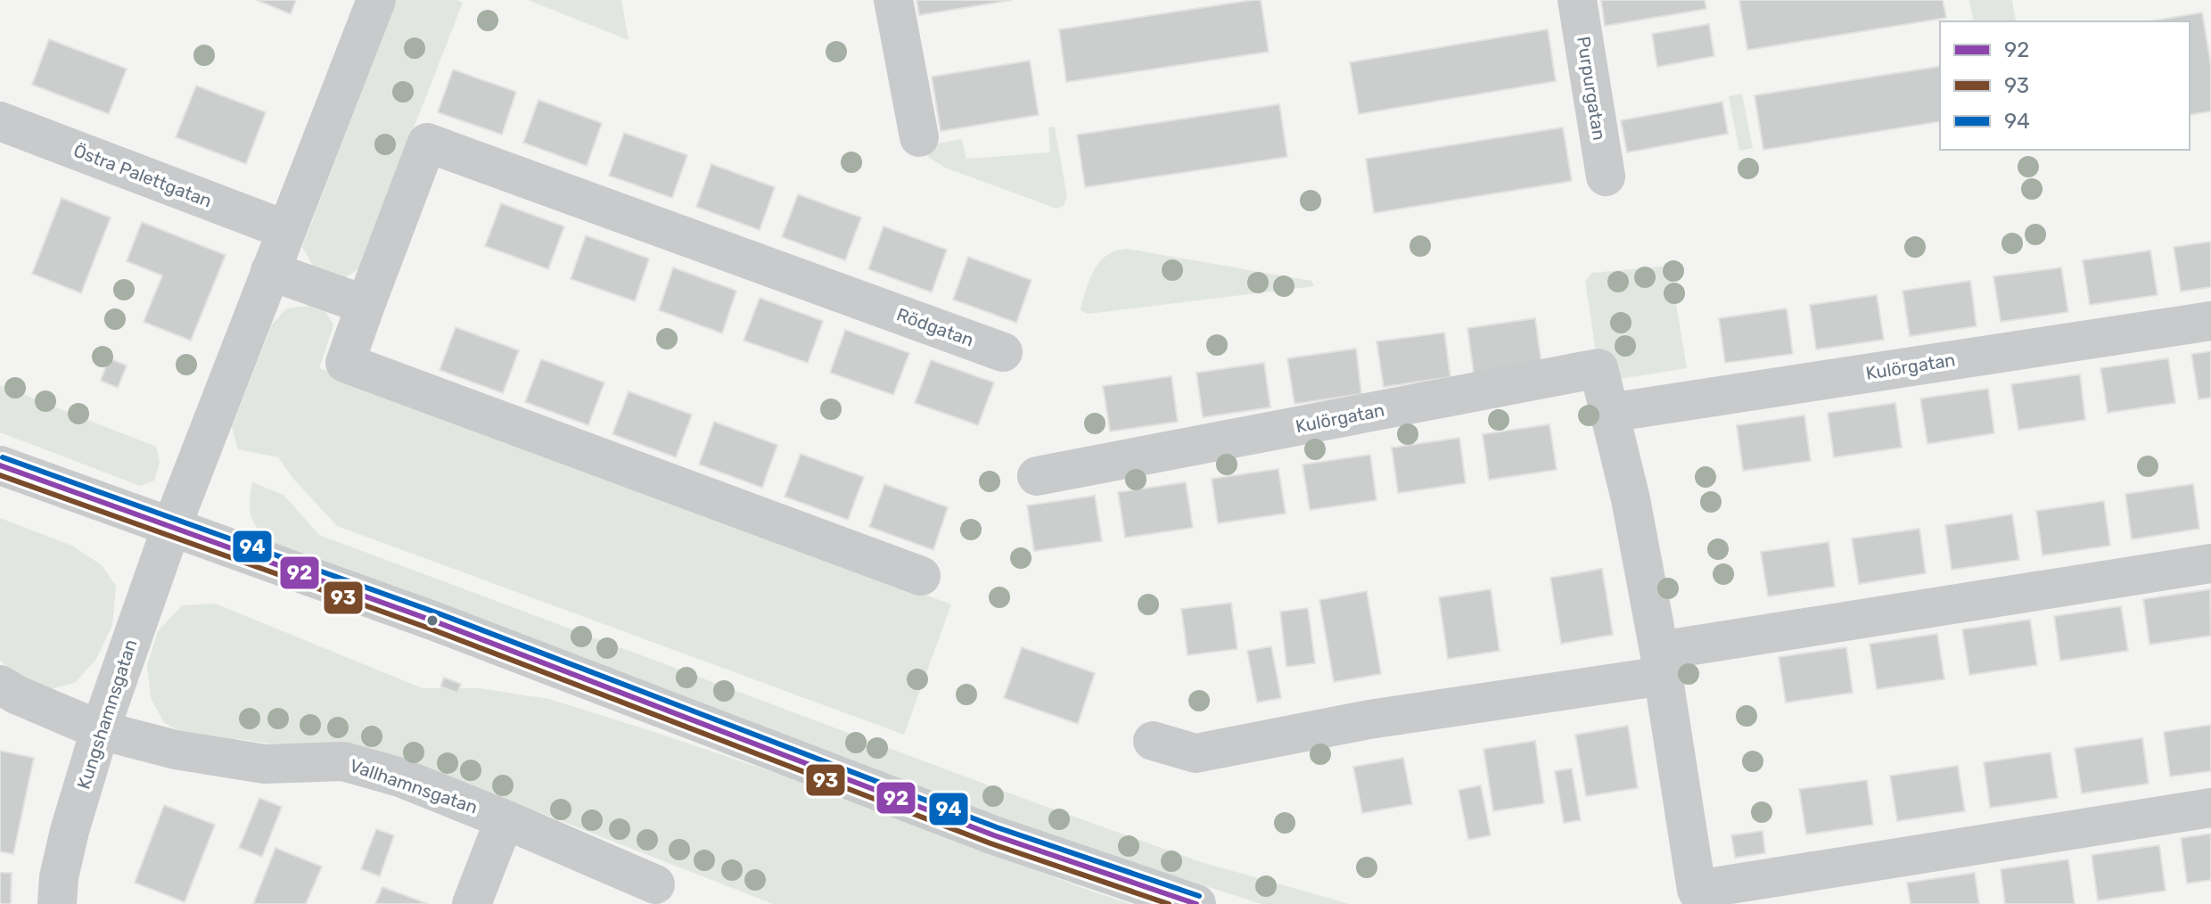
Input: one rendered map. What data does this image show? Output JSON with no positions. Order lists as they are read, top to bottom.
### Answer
{
  "streets": {
    "street": [
      "Purpurgatan",
      "Östra Palettgatan",
      "Rödgatan",
      "Kulörgatan",
      "Kungshamnsgatan",
      "Vallhamnsgatan"
    ]
  },
  "crossings": [
    ["Kungshamnsgatan", "Vallhamnsgatan"]
  ],
  "lines": ["transit line 94", "transit line 92", "transit line 93"],
  "legend": ["92", "93", "94"]
}
